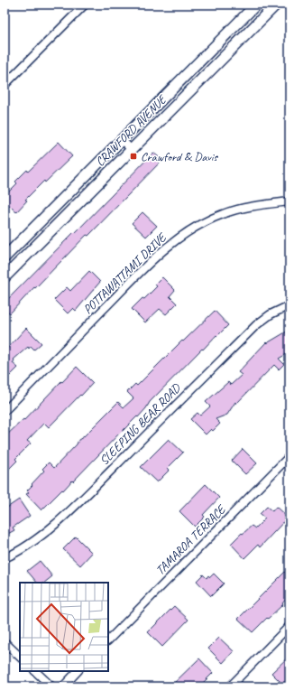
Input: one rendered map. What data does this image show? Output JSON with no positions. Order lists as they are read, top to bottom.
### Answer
{
  "streets": {
    "main road": ["CRAWFORD AVENUE"],
    "street": ["POTTAWATTAMI DRIVE", "SLEEPING BEAR ROAD", "TAMAROA TERRACE"]
  },
  "places": {
    "transit": ["Crawford & Davis"]
  }
}
